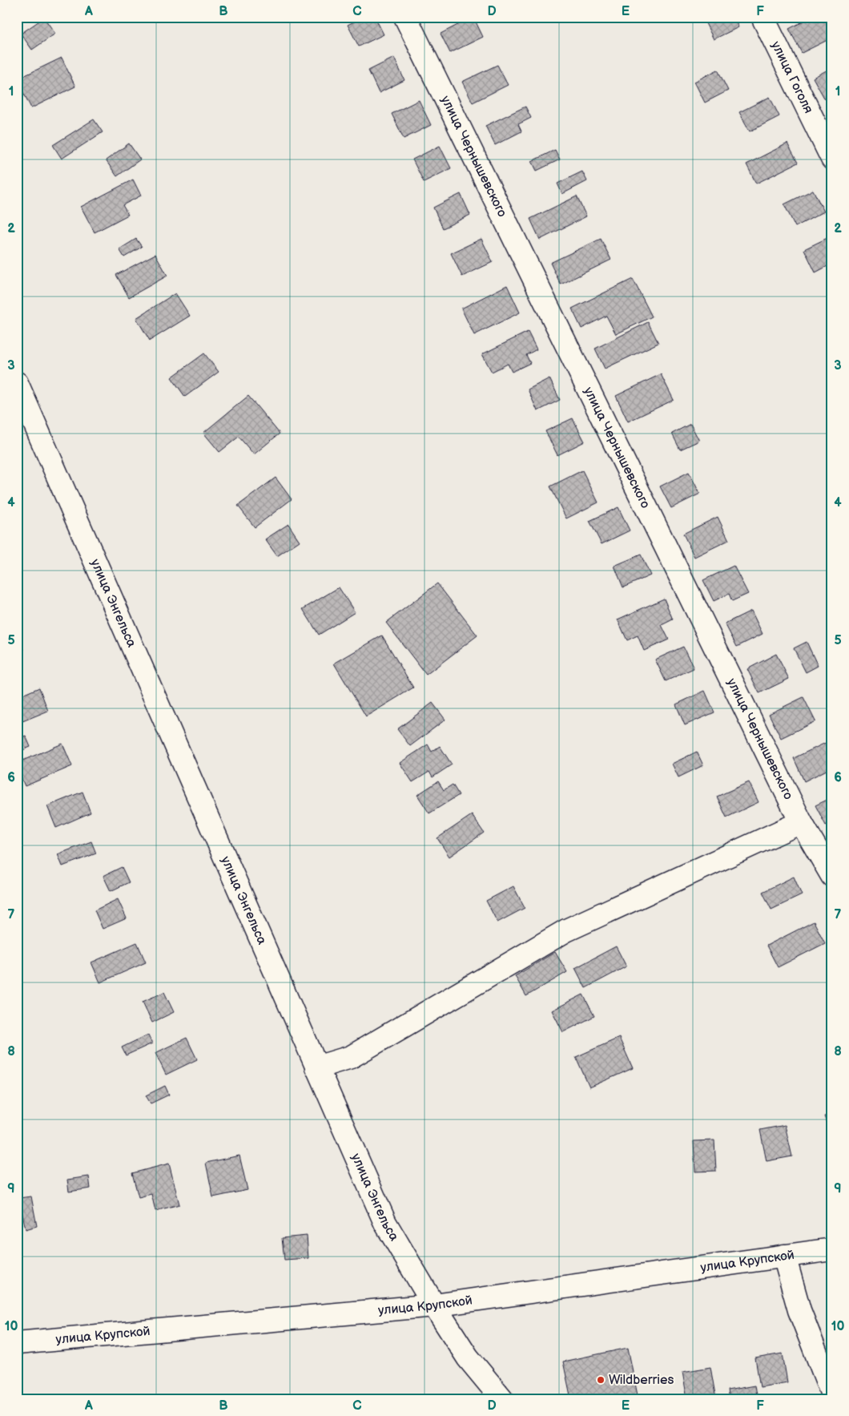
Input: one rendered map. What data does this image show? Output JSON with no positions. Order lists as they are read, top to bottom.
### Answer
{
  "streets": {
    "street": [
      "улица Гоголя",
      "улица Чернышевского",
      "улица Энгельса",
      "улица Крупской"
    ]
  },
  "crossings": [
    ["улица Энгельса", "улица Крупской"]
  ],
  "places": ["Wildberries"],
  "grid": {
    "columns": [
      "A",
      "B",
      "C",
      "D",
      "E",
      "F"
    ],
    "rows": [
      "1",
      "2",
      "3",
      "4",
      "5",
      "6",
      "7",
      "8",
      "9",
      "10"
    ]
  }
}
